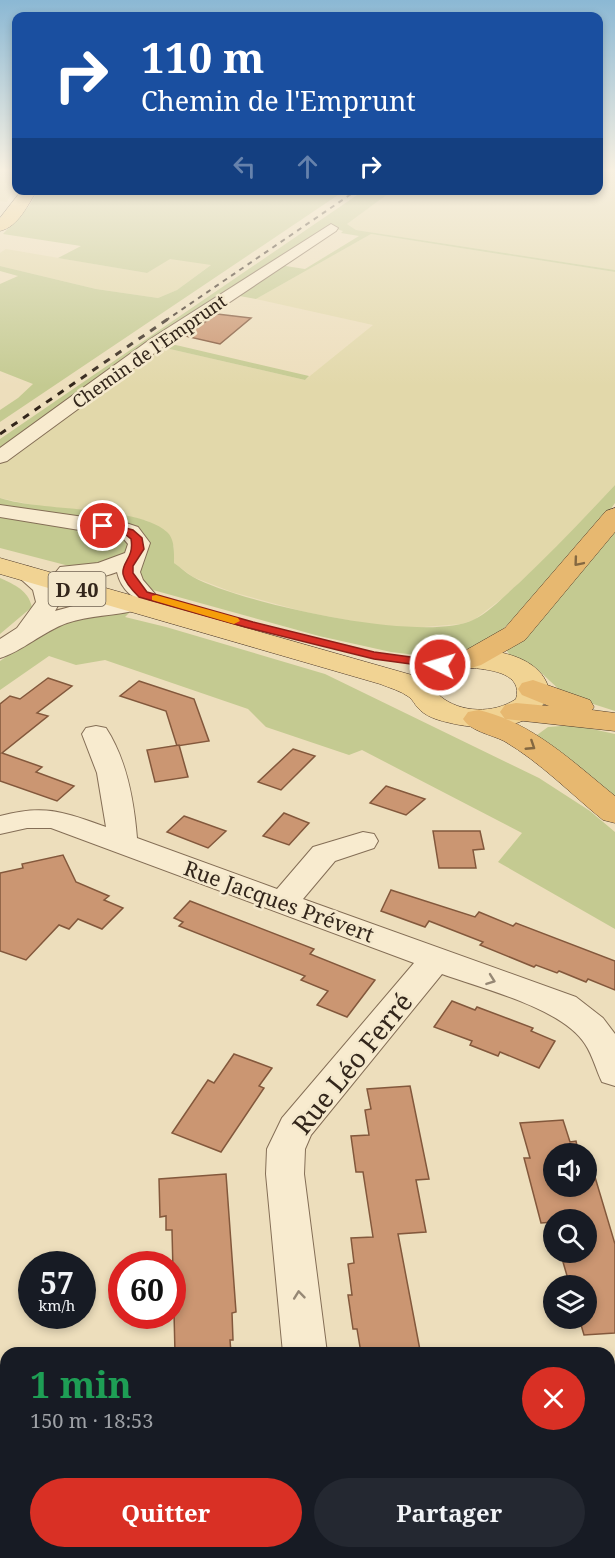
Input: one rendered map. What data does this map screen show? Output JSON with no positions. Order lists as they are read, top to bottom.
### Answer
{
  "streets": {
    "main road": ["D 40"],
    "street": ["Chemin de l'Emprunt", "Rue Jacques Prévert", "Rue Léo Ferré"]
  },
  "crossings": [
    ["Rue Jacques Prévert", "Rue Léo Ferré"]
  ],
  "one_way": ["Rue Léo Ferré"],
  "page": {
    "turn": ["110 m", "Chemin de l'Emprunt"],
    "speed": "57 km/h",
    "limit": "60",
    "heading": ["1 min", "150 m · 18:53"],
    "buttons": ["Quitter", "Partager"]
  }
}
